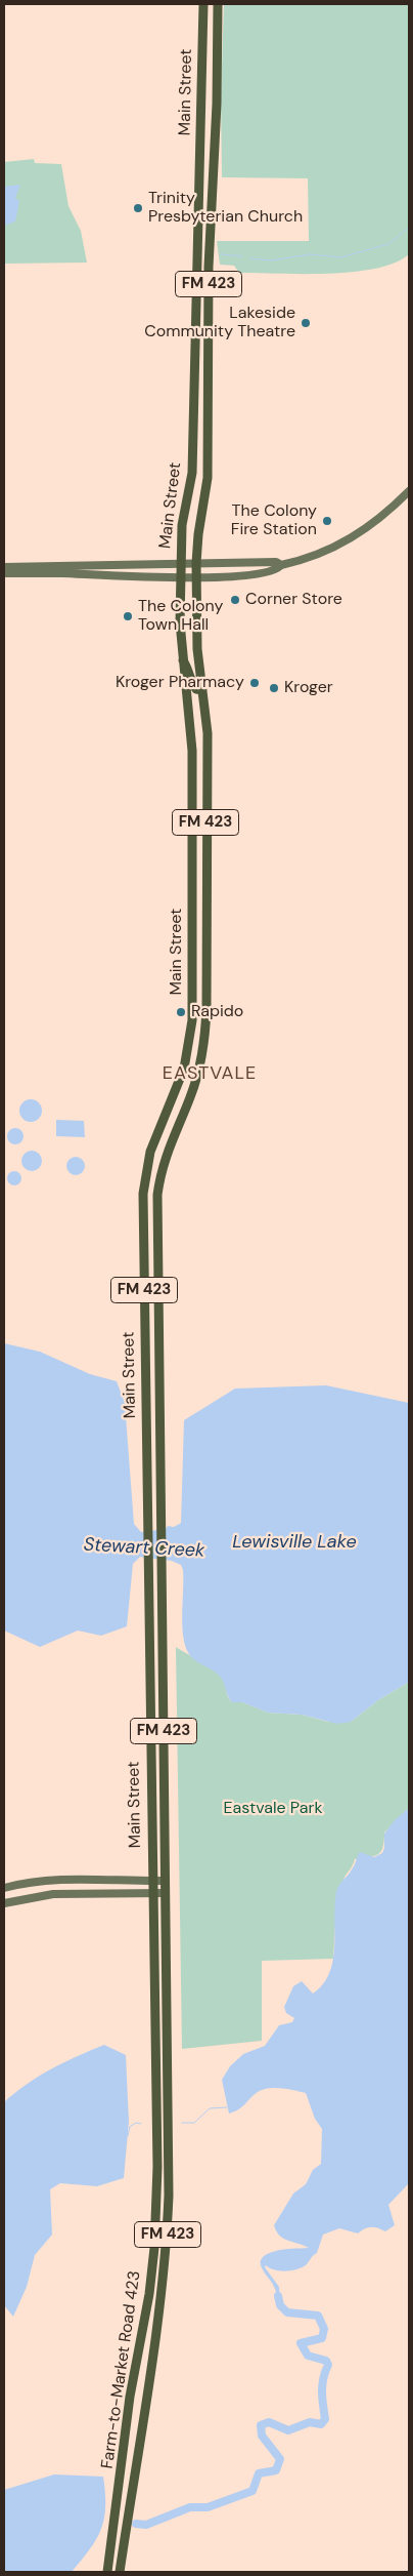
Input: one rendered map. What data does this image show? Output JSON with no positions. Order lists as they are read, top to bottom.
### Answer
{
  "streets": {
    "main road": ["Main Street", "FM 423", "Farm-to-Market Road 423"]
  },
  "crossings": [
    ["Main Street", "FM 423"],
    ["Main Street", "Farm-to-Market Road 423"]
  ],
  "districts": ["EASTVALE"],
  "water": ["Lewisville Lake", "Stewart Creek"],
  "parks": ["Eastvale Park"],
  "places": [
    "Trinity Presbyterian Church",
    "Lakeside Community Theatre",
    "The Colony Fire Station",
    "Corner Store",
    "The Colony Town Hall",
    "Kroger Pharmacy",
    "Kroger",
    "Rapido"
  ]
}
